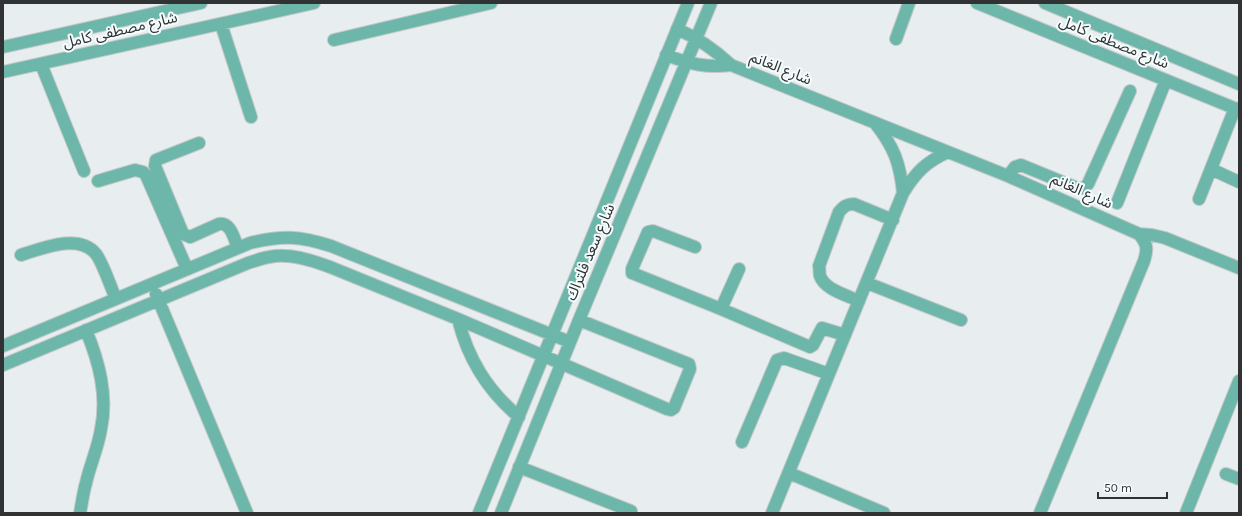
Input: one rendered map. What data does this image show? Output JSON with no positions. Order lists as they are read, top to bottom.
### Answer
{
  "streets": {
    "street": ["شارع مصطفى كامل", "شارع الغانم", "شارع سعد فلتراك"]
  },
  "crossings": [
    ["شارع الغانم", "شارع سعد فلتراك"]
  ],
  "scale_bar": "50 m"
}
